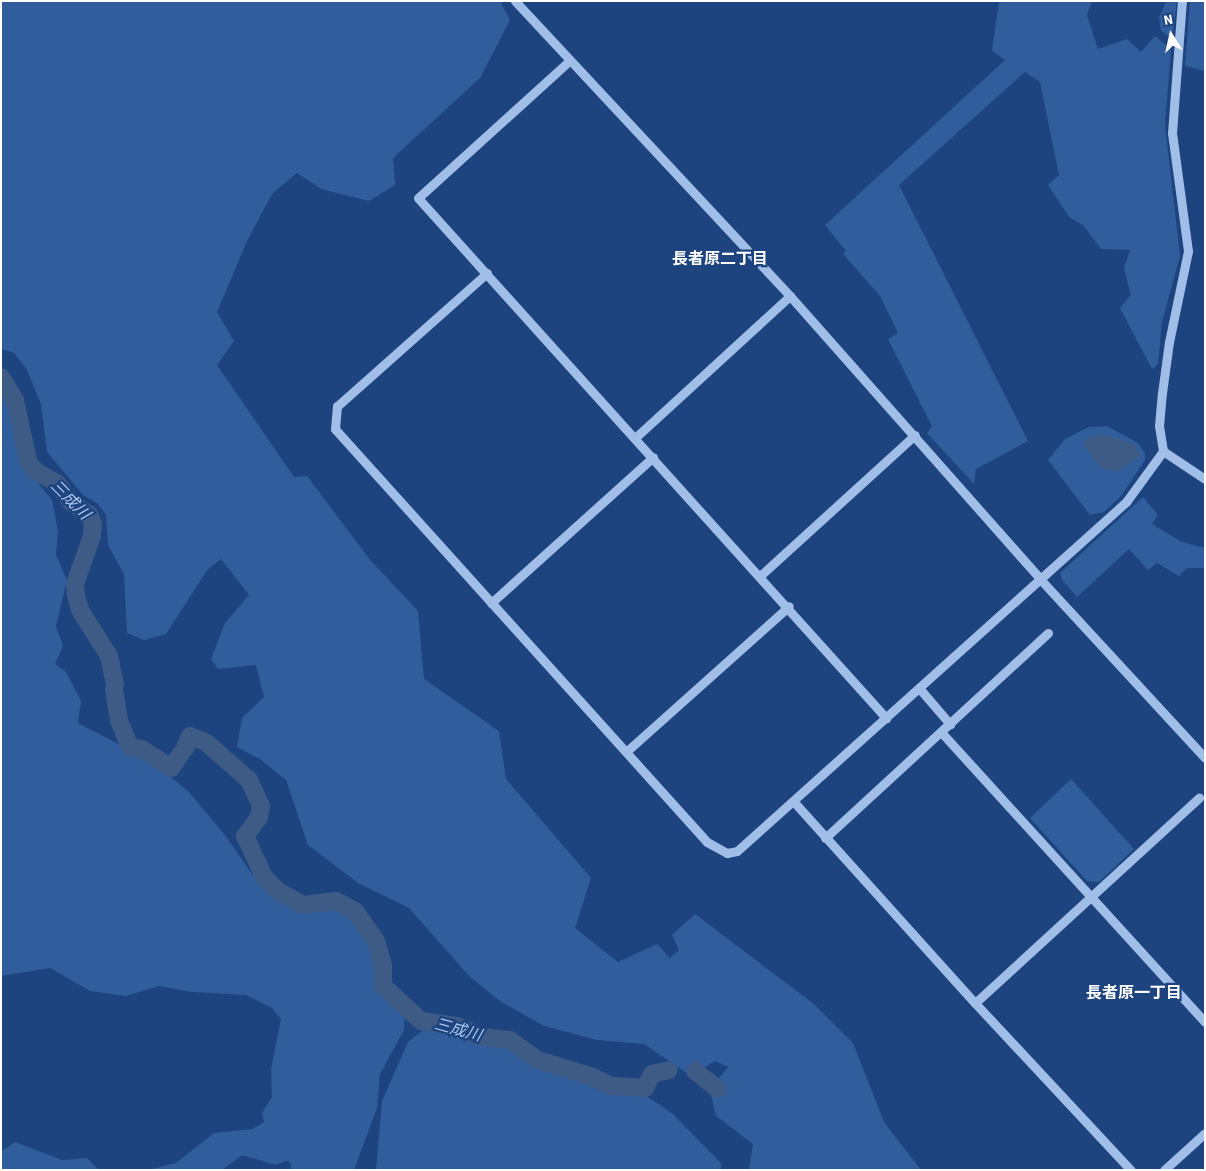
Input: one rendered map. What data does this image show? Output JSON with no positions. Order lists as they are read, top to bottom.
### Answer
{
  "districts": ["長者原二丁目", "長者原一丁目"],
  "water": ["三成川"],
  "north": "top"
}
